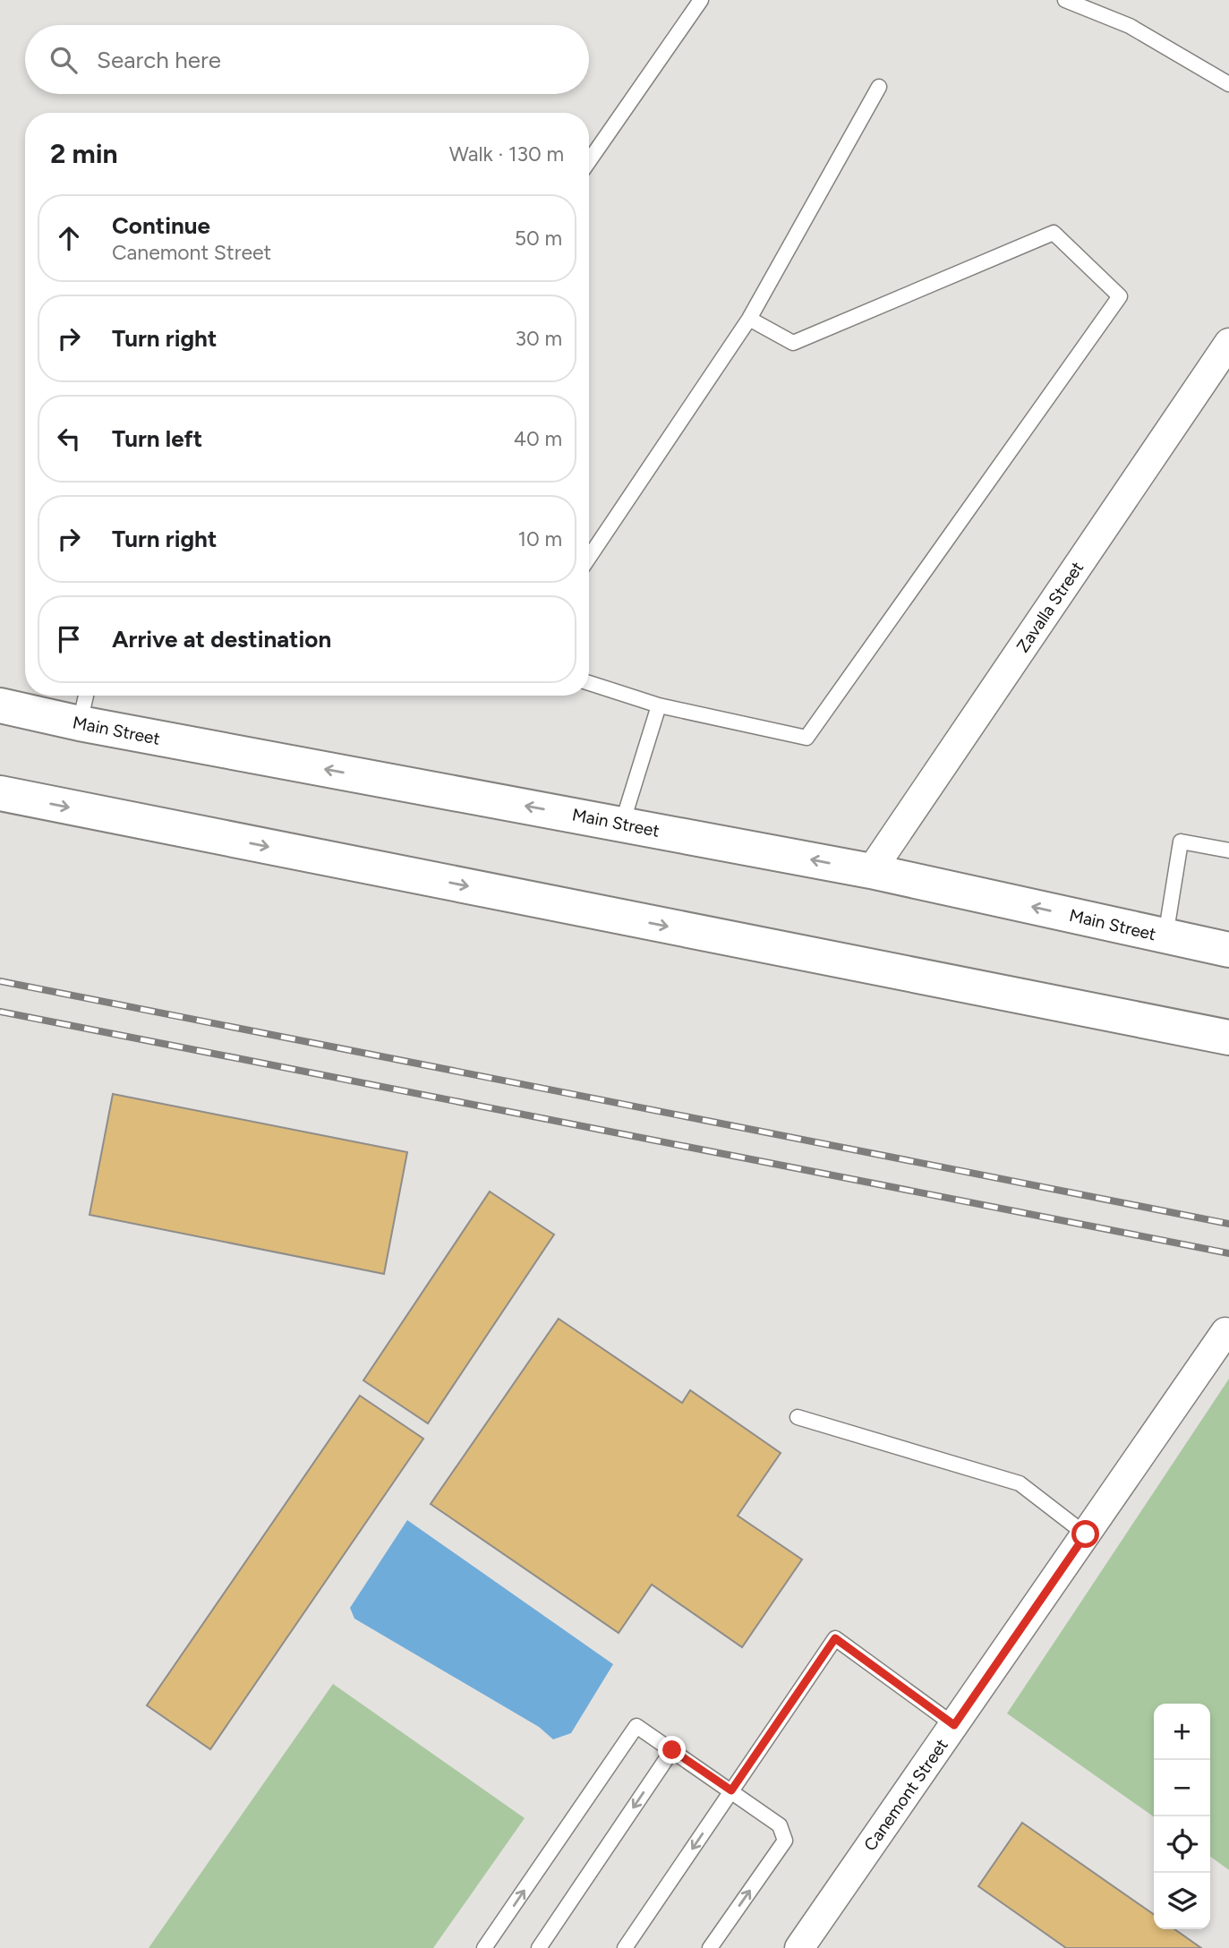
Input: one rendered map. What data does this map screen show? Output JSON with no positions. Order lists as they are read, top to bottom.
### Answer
{
  "streets": {
    "highway": ["Main Street"],
    "street": ["Zavalla Street", "Canemont Street"]
  },
  "crossings": [
    ["Zavalla Street", "Main Street"]
  ],
  "page": {
    "search": "Search here",
    "heading": ["2 min", "Walk · 130 m"],
    "list": [
      ["Continue", "Canemont Street", "50 m"],
      ["Turn right", "30 m"],
      ["Turn left", "40 m"],
      ["Turn right", "10 m"],
      "Arrive at destination"
    ],
    "map_buttons": ["+", "−"]
  }
}
